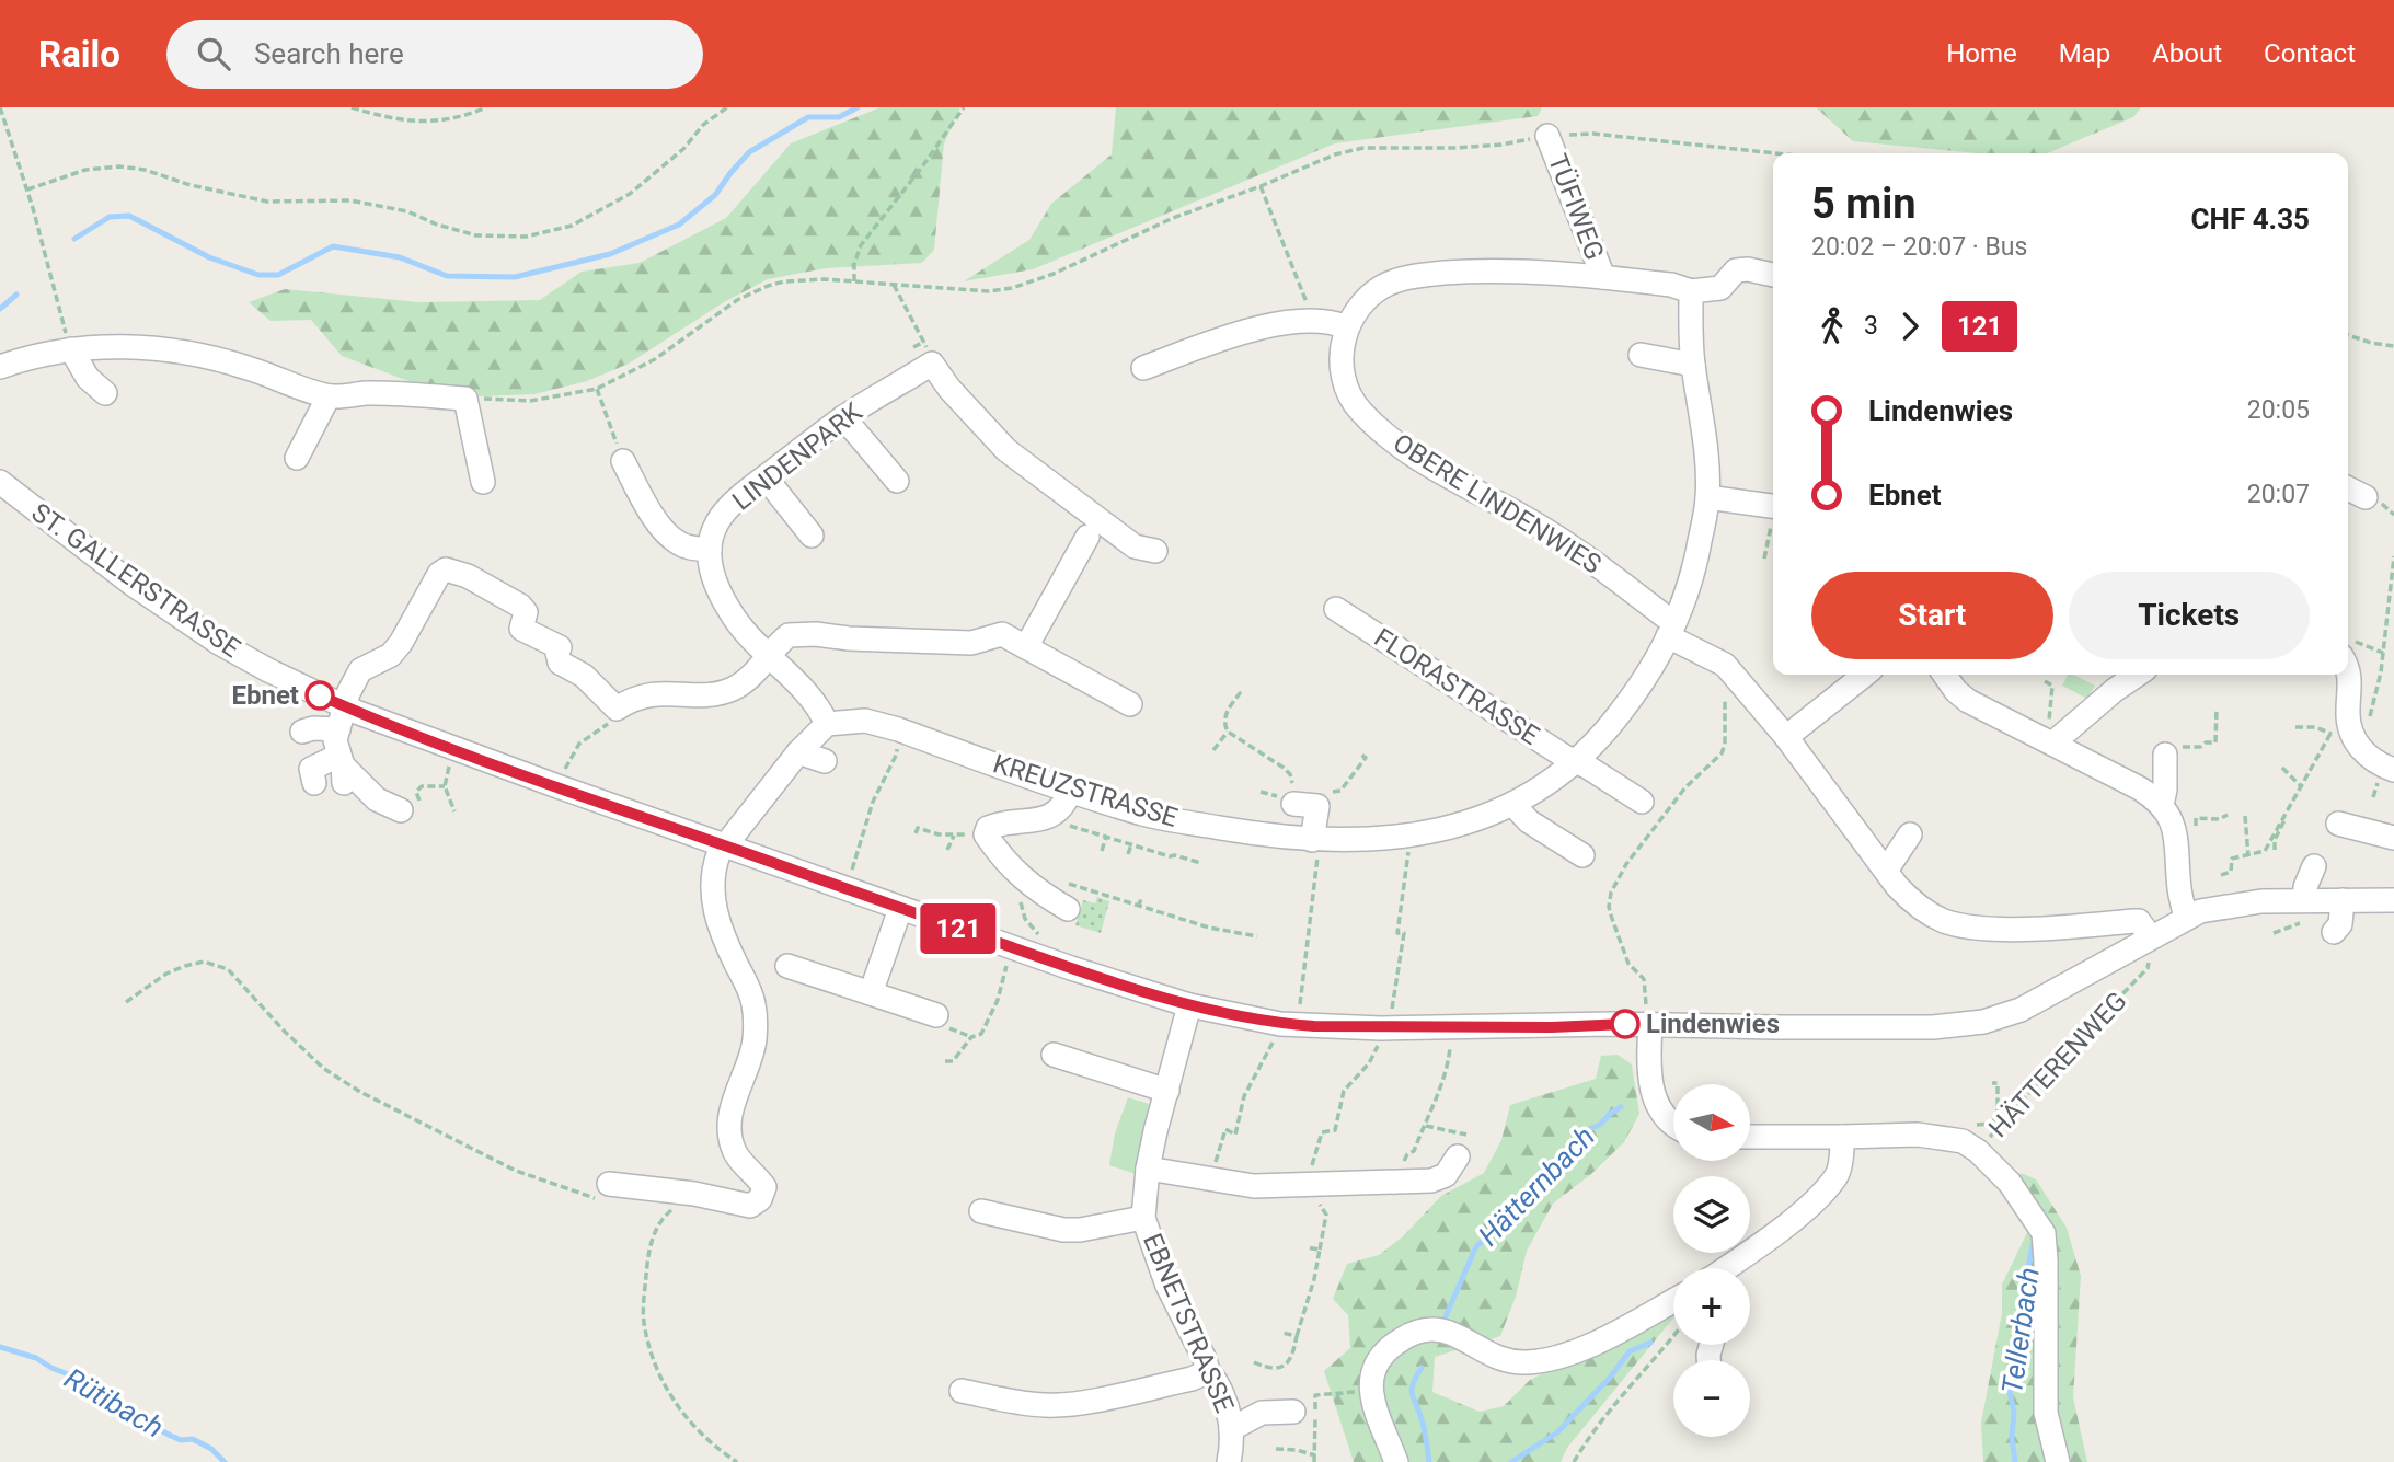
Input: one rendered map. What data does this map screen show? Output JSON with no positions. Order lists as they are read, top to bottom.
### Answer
{
  "streets": {
    "street": [
      "TÜFIWEG",
      "LINDENPARK",
      "OBERE LINDENWIES",
      "ST. GALLERSTRASSE",
      "FLORASTRASSE",
      "KREUZSTRASSE",
      "HÄTTERENWEG",
      "EBNETSTRASSE"
    ]
  },
  "crossings": [
    ["TÜFIWEG", "OBERE LINDENWIES"],
    ["OBERE LINDENWIES", "KREUZSTRASSE"],
    ["ST. GALLERSTRASSE", "HÄTTERENWEG"],
    ["ST. GALLERSTRASSE", "EBNETSTRASSE"],
    ["FLORASTRASSE", "KREUZSTRASSE"]
  ],
  "water": ["Hätternbach", "Tellerbach", "Rütibach"],
  "places": ["Ebnet", "Lindenwies"],
  "lines": ["bus line 121"],
  "north": "right",
  "page": {
    "header": "Railo",
    "search": "Search here",
    "nav": [
      "Home",
      "Map",
      "About",
      "Contact"
    ],
    "on_map": "121",
    "heading": ["5 min", "20:02 – 20:07 · Bus", "CHF 4.35"],
    "legs": ["3", "121"],
    "list": [
      {
        "name": "Lindenwies",
        "value": "20:05"
      },
      {
        "name": "Ebnet",
        "value": "20:07"
      }
    ],
    "buttons": ["Start", "Tickets"],
    "map_buttons": ["+", "−"]
  }
}
